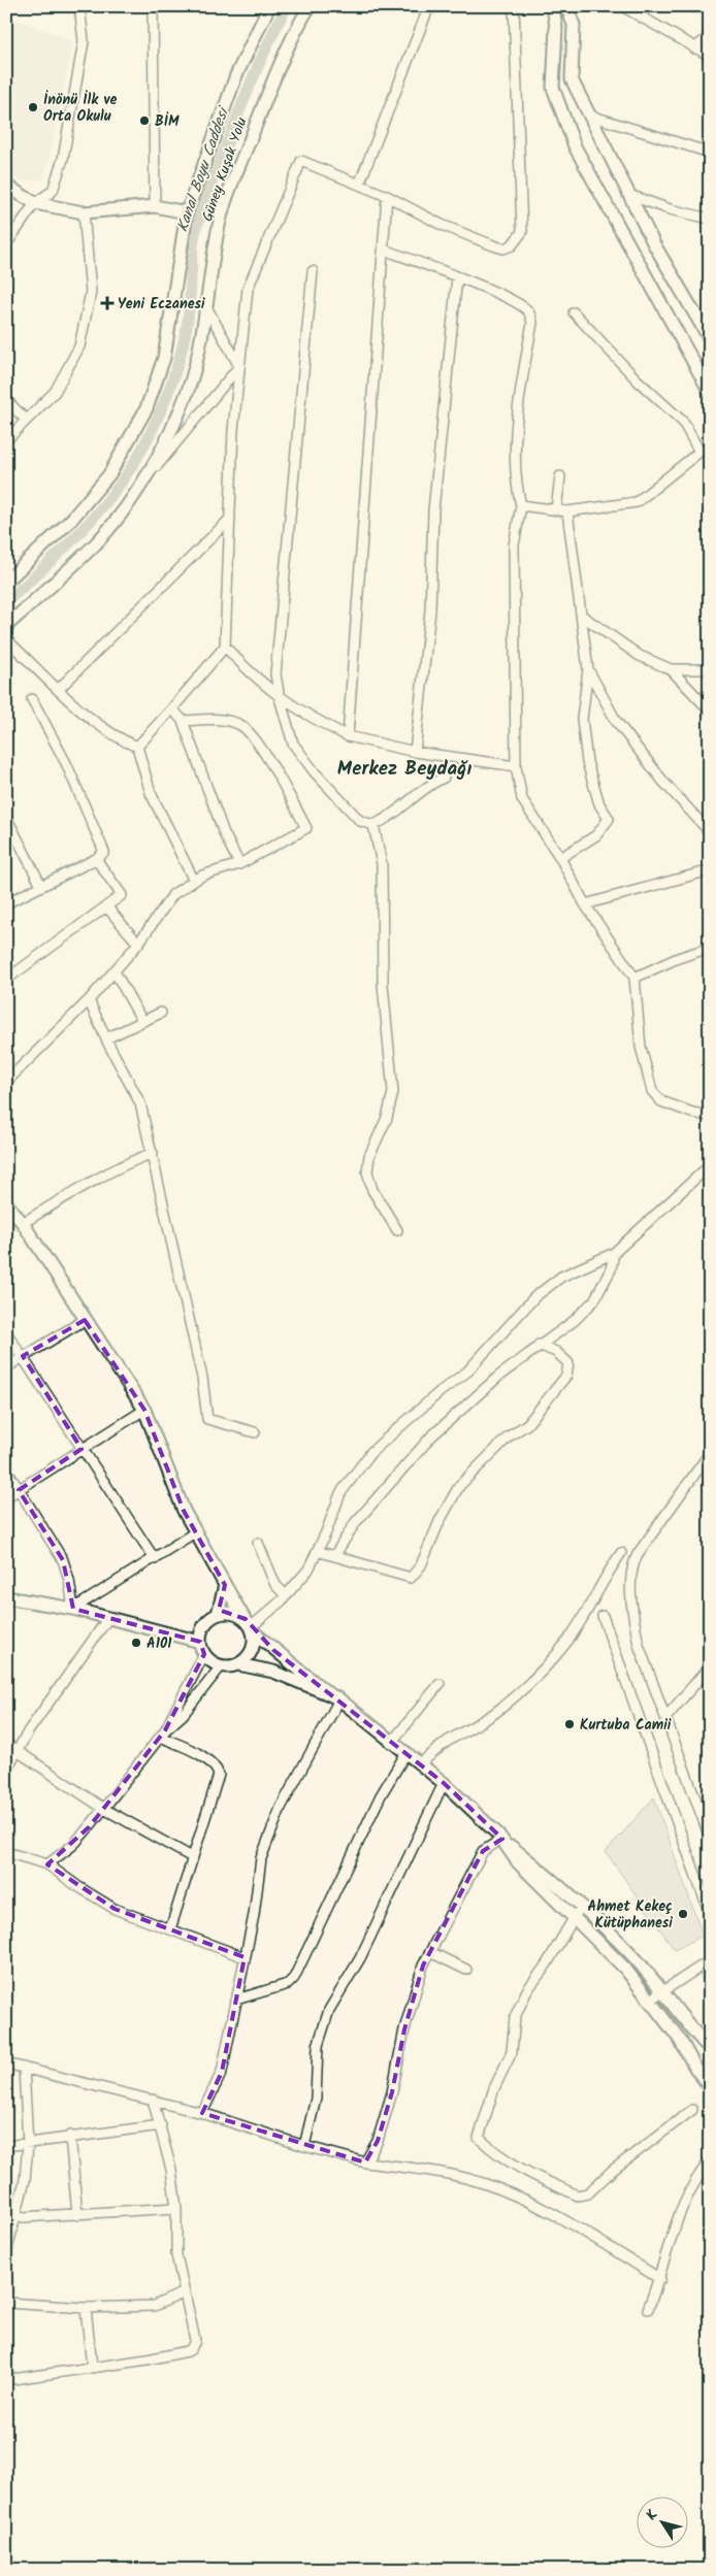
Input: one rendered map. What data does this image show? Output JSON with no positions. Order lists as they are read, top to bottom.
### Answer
{
  "streets": {
    "main road": ["Güney Kuşak Yolu"]
  },
  "districts": ["Merkez Beydağı"],
  "water": ["Kanal Boyu Caddesi"],
  "places": {
    "other": [
      "İnönü İlk ve Orta Okulu",
      "BİM",
      "A101",
      "Kurtuba Camii",
      "Ahmet Kekeç Kütüphanesi"
    ],
    "health": ["Yeni Eczanesi"]
  },
  "north": "top left"
}
